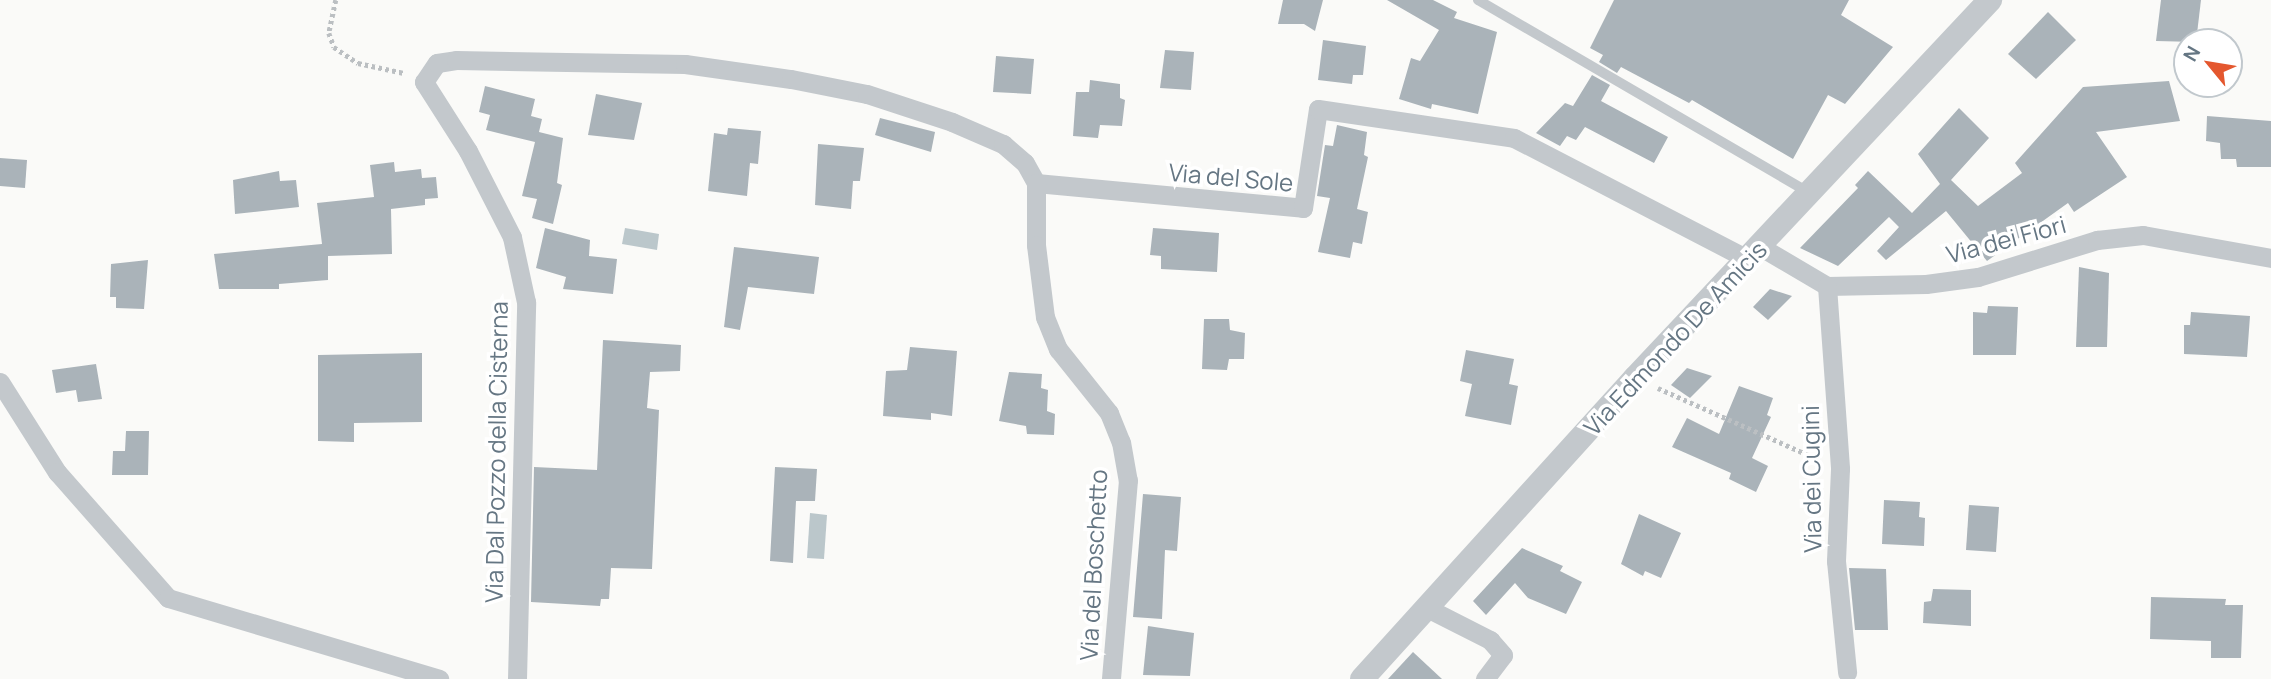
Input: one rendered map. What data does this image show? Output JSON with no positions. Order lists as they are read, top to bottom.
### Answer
{
  "streets": {
    "street": [
      "Via del Sole",
      "Via dei Fiori",
      "Via Edmondo De Amicis",
      "Via Dal Pozzo della Cisterna",
      "Via dei Cugini",
      "Via del Boschetto"
    ]
  },
  "crossings": [
    ["Via del Sole", "Via Edmondo De Amicis"],
    ["Via del Sole", "Via del Boschetto"],
    ["Via dei Fiori", "Via dei Cugini"]
  ],
  "north": "top left"
}
